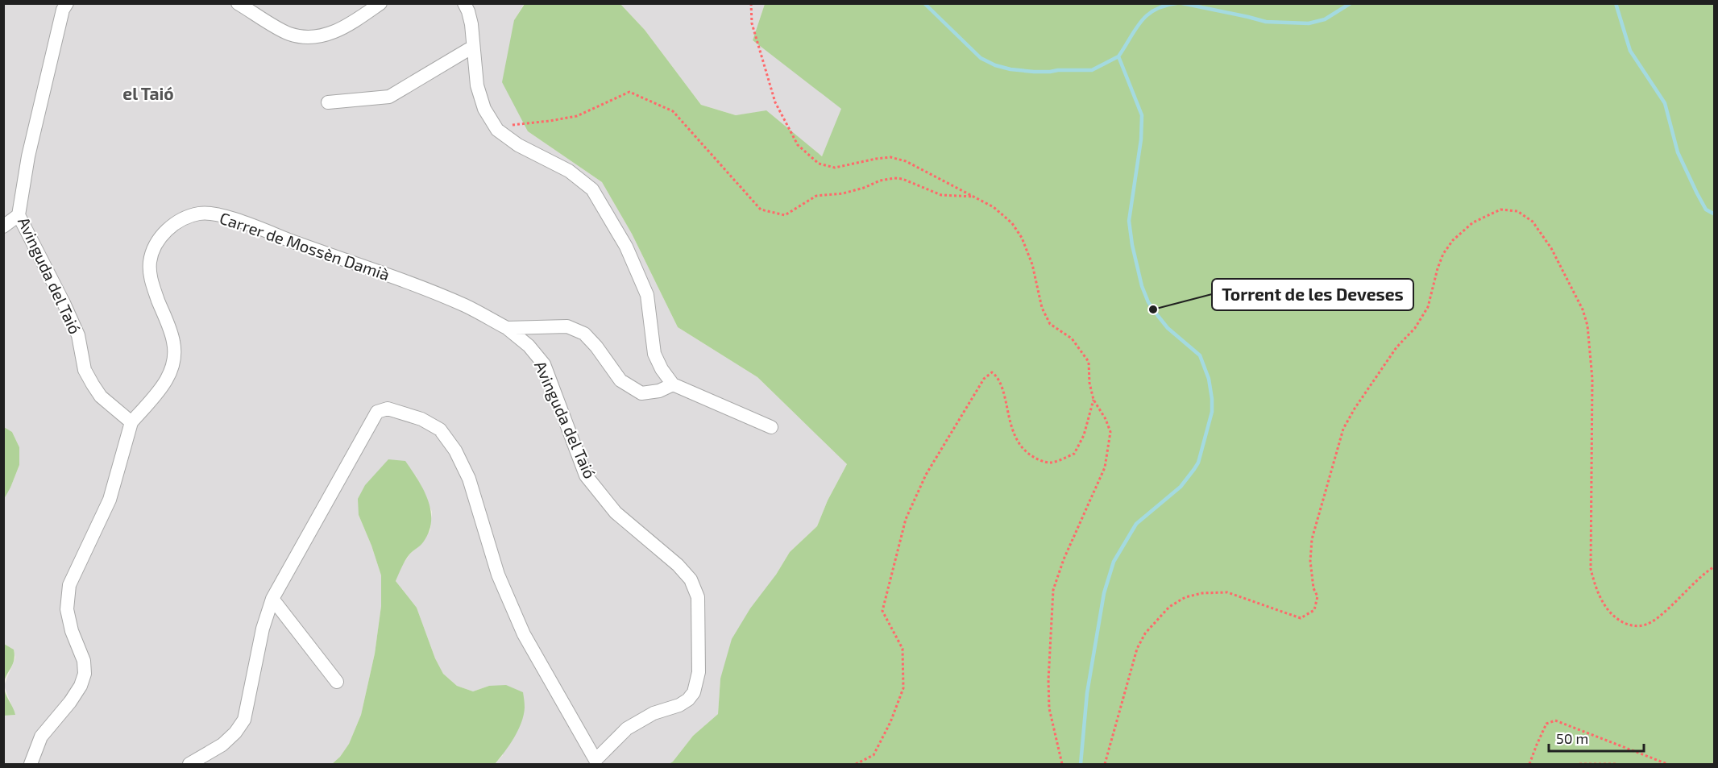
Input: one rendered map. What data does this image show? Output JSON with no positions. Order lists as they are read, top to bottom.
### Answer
{
  "streets": {
    "street": ["Carrer de Mossèn Damià", "Avinguda del Taió"]
  },
  "crossings": [
    ["Carrer de Mossèn Damià", "Avinguda del Taió"]
  ],
  "districts": ["el Taió"],
  "places": ["Torrent de les Deveses"],
  "scale_bar": "50 m"
}
